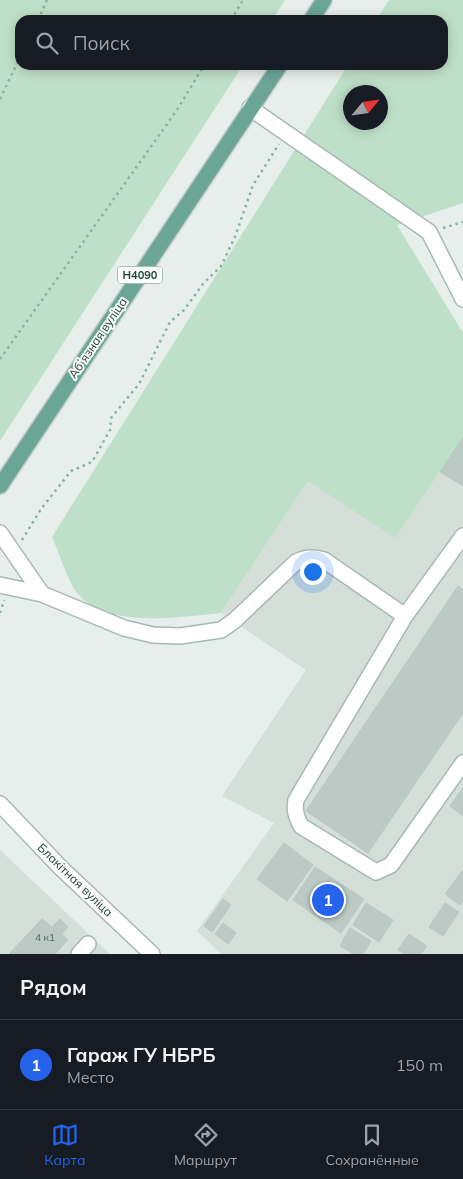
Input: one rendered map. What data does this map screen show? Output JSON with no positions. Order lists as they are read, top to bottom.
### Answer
{
  "streets": {
    "main road": ["Н4090", "Абʼязная вуліца"],
    "street": ["Блакітная вуліца"]
  },
  "house_numbers": ["4 к1"],
  "north": "top right",
  "page": {
    "search": "Поиск",
    "pins": "1",
    "heading": "Рядом",
    "list": [
      {
        "mark": "1",
        "name": "Гараж ГУ НБРБ",
        "note": "Место",
        "value": "150 m"
      }
    ],
    "nav": ["Карта", "Маршрут", "Сохранённые"]
  }
}
